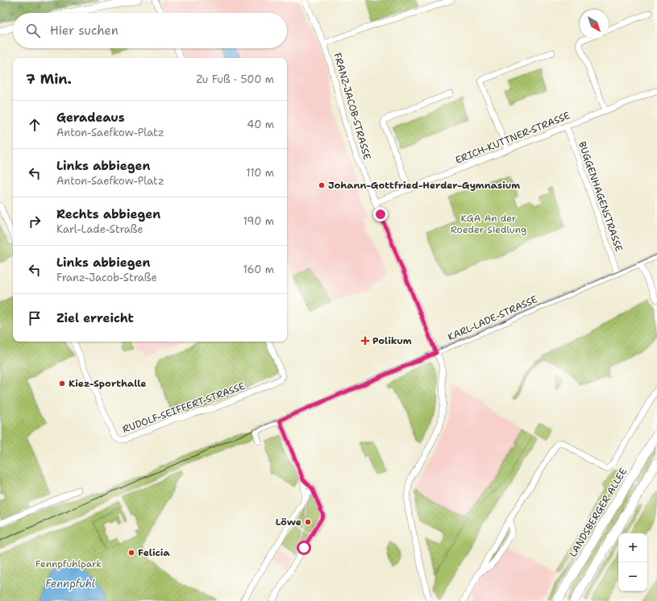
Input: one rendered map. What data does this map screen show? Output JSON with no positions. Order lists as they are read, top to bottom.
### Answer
{
  "streets": {
    "main road": ["LANDSBERGER ALLEE"],
    "street": [
      "FRANZ-JACOB-STRASSE",
      "ERICH-KUTTNER-STRASSE",
      "BUGGENHAGENSTRASSE",
      "KARL-LADE-STRASSE",
      "RUDOLF-SEIFFERT-STRASSE"
    ]
  },
  "crossings": [
    ["FRANZ-JACOB-STRASSE", "ERICH-KUTTNER-STRASSE"],
    ["FRANZ-JACOB-STRASSE", "KARL-LADE-STRASSE"],
    ["ERICH-KUTTNER-STRASSE", "BUGGENHAGENSTRASSE"],
    ["BUGGENHAGENSTRASSE", "KARL-LADE-STRASSE"]
  ],
  "water": ["Fennpfuhl"],
  "parks": ["KGA An der Roeder Siedlung", "Fennpfuhlpark"],
  "places": {
    "other": [
      "Johann-Gottfried-Herder-Gymnasium",
      "Kiez-Sporthalle",
      "Löwe",
      "Felicia"
    ],
    "health": ["Polikum"]
  },
  "north": "bottom right",
  "page": {
    "search": "Hier suchen",
    "heading": ["7 Min.", "Zu Fuß · 500 m"],
    "list": [
      ["Geradeaus", "Anton-Saefkow-Platz", "40 m"],
      ["Links abbiegen", "Anton-Saefkow-Platz", "110 m"],
      ["Rechts abbiegen", "Karl-Lade-Straße", "190 m"],
      ["Links abbiegen", "Franz-Jacob-Straße", "160 m"],
      "Ziel erreicht"
    ],
    "map_buttons": ["+", "−"]
  }
}
